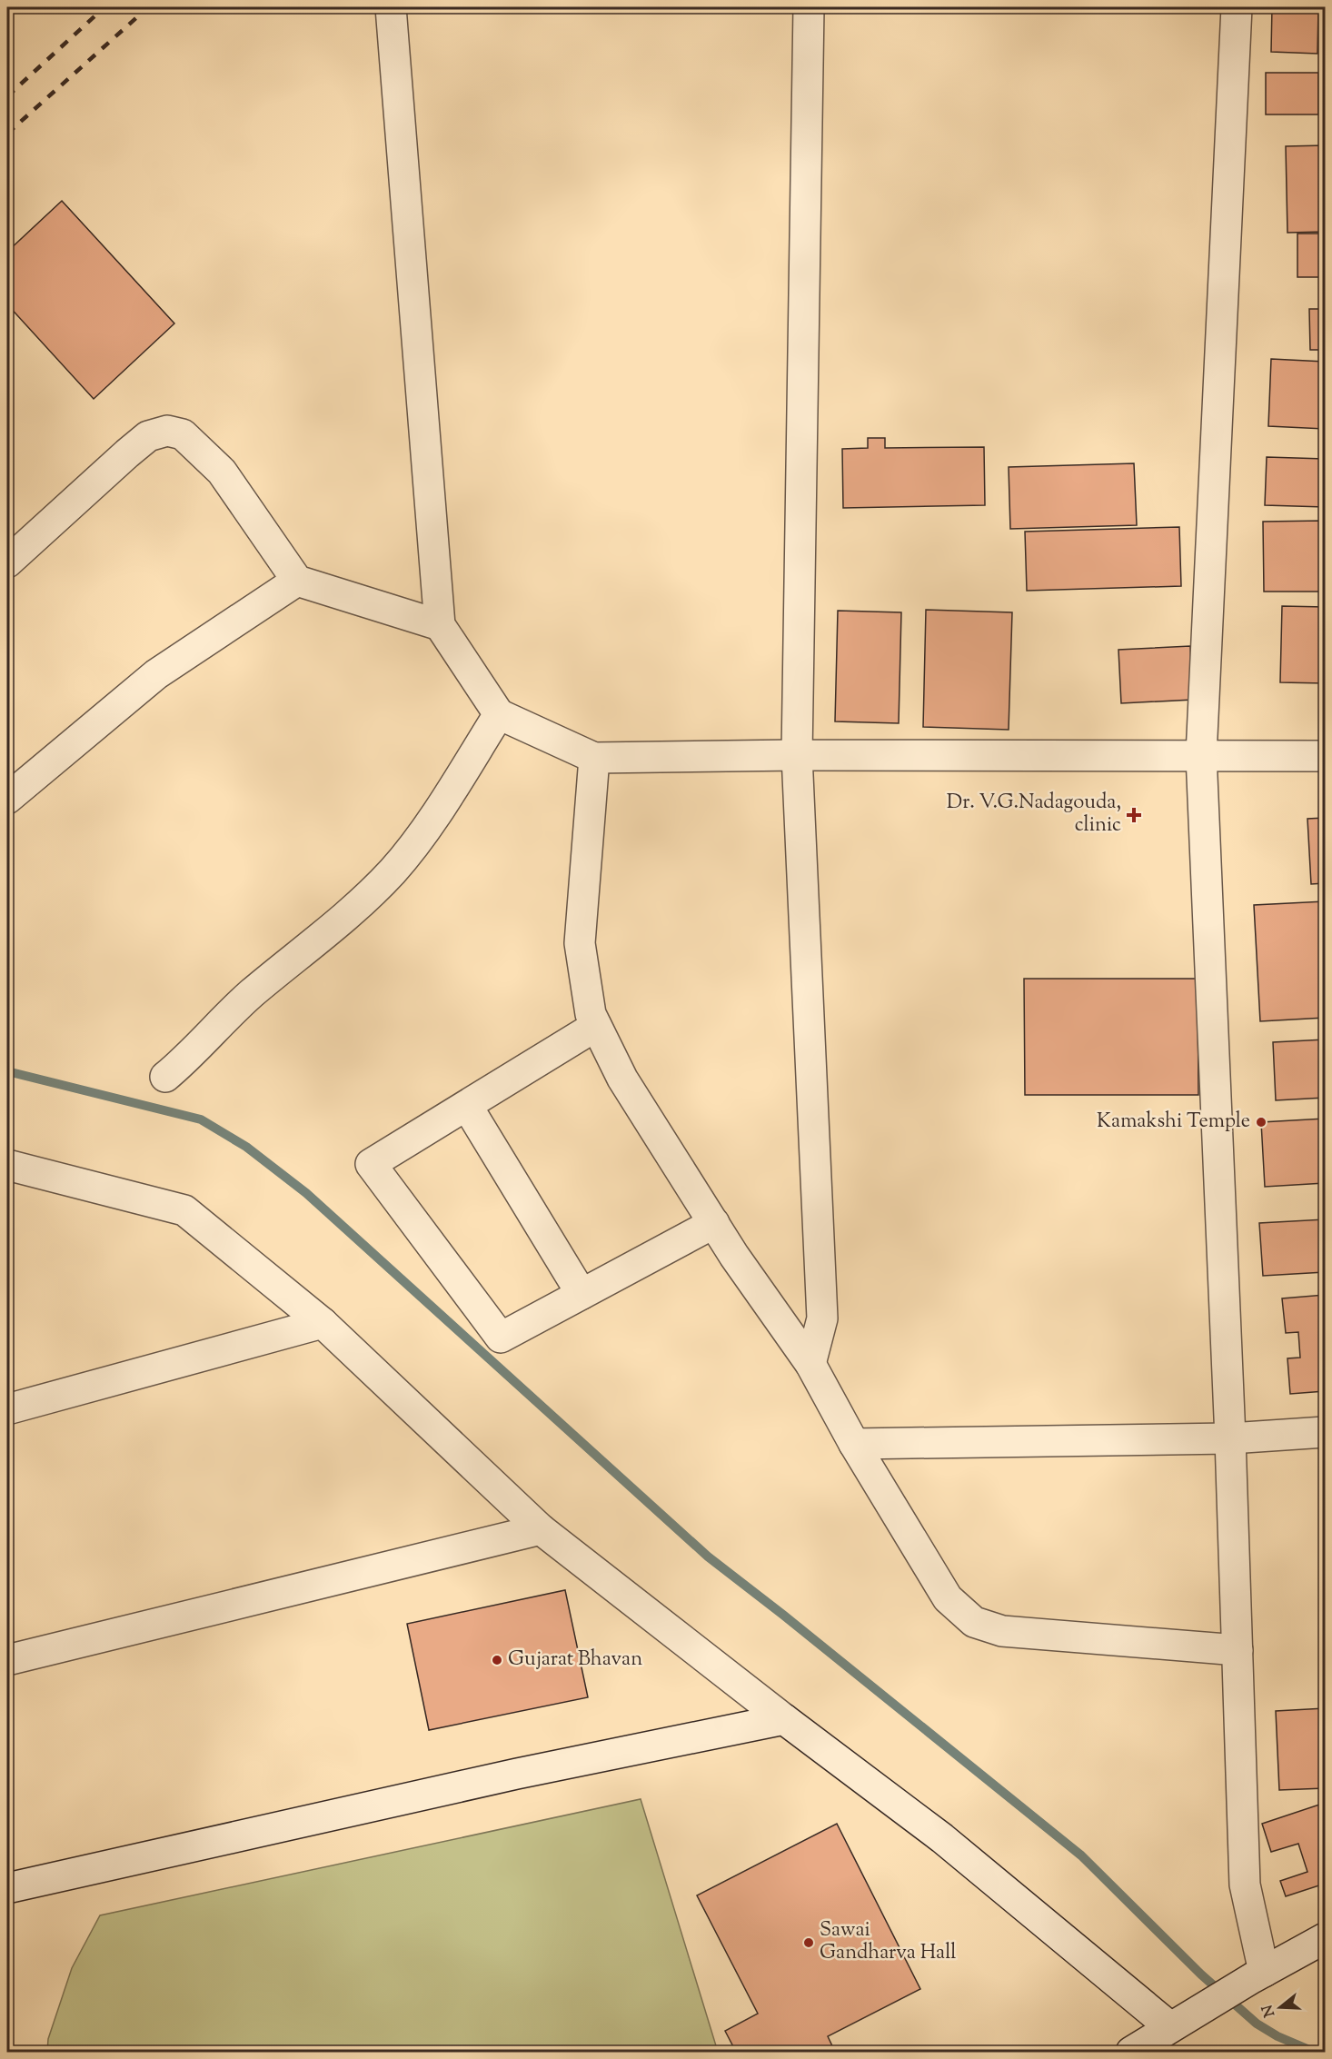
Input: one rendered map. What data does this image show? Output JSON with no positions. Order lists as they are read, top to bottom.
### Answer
{
  "places": {
    "health": ["Dr. V.G.Nadagouda, clinic"],
    "other": ["Kamakshi Temple", "Gujarat Bhavan", "Sawai Gandharva Hall"]
  },
  "north": "left"
}
